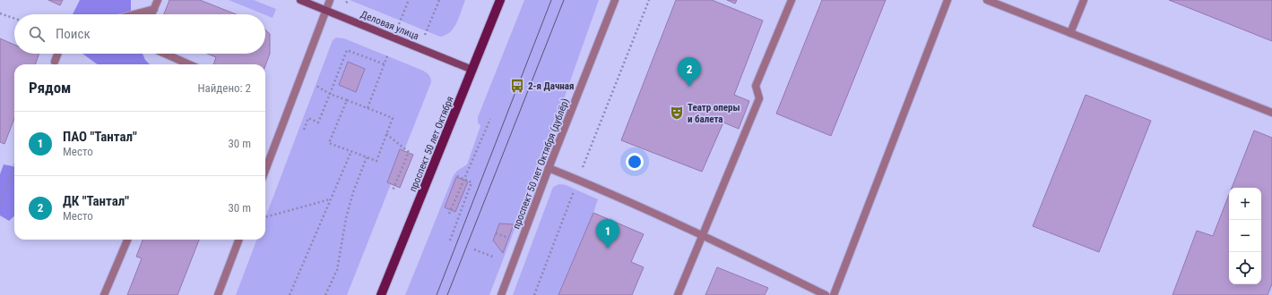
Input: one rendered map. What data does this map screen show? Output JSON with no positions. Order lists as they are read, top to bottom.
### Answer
{
  "streets": {
    "main road": ["проспект 50 лет Октября"],
    "street": ["Деловая улица", "проспект 50 лет Октября (дублёр)"]
  },
  "crossings": [
    ["Деловая улица", "проспект 50 лет Октября"]
  ],
  "places": {
    "bus stop": ["2-я Дачная"],
    "theatre": ["Театр оперы и балета"]
  },
  "page": {
    "search": "Поиск",
    "pins": ["2", "1"],
    "heading": ["Рядом", "Найдено: 2"],
    "list": [
      {
        "mark": "1",
        "name": "ПАО \"Тантал\"",
        "note": "Место",
        "value": "30 m"
      },
      {
        "mark": "2",
        "name": "ДК \"Тантал\"",
        "note": "Место",
        "value": "30 m"
      }
    ],
    "map_buttons": ["+", "−"]
  }
}
